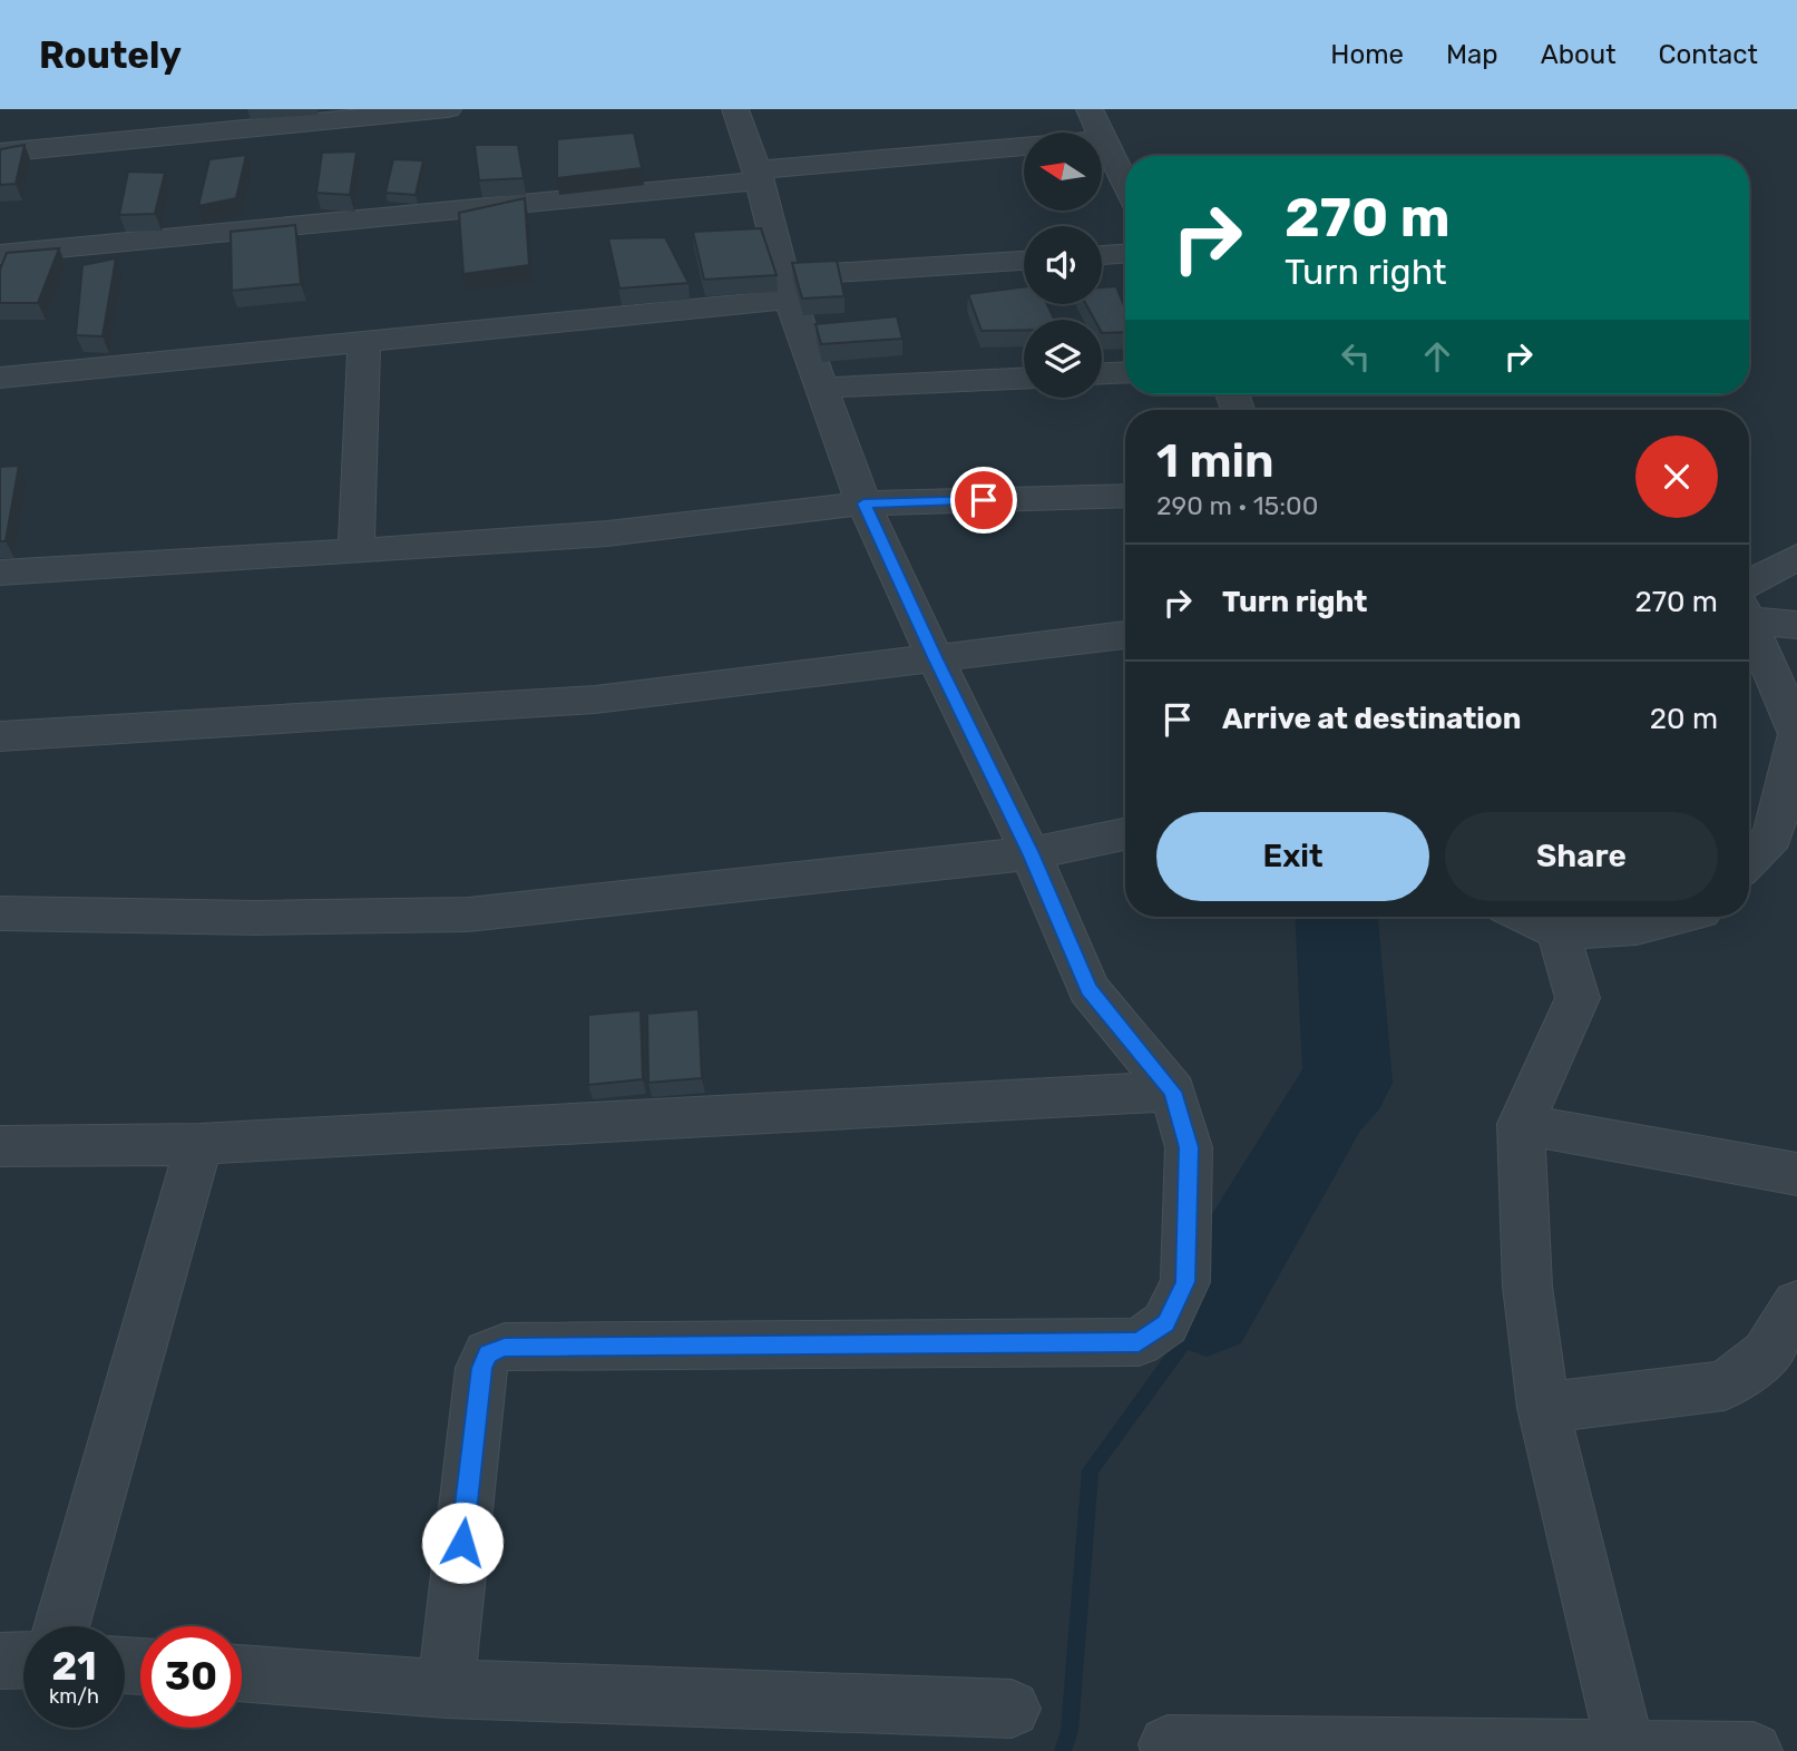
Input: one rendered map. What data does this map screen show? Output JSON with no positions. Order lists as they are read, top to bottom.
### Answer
{
  "north": "left",
  "page": {
    "header": "Routely",
    "nav": [
      "Home",
      "Map",
      "About",
      "Contact"
    ],
    "turn": ["270 m", "Turn right"],
    "heading": ["1 min", "290 m · 15:00"],
    "list": [
      {
        "name": "Turn right",
        "value": "270 m"
      },
      {
        "name": "Arrive at destination",
        "value": "20 m"
      }
    ],
    "buttons": ["Exit", "Share"],
    "speed": "21 km/h",
    "limit": "30"
  }
}
